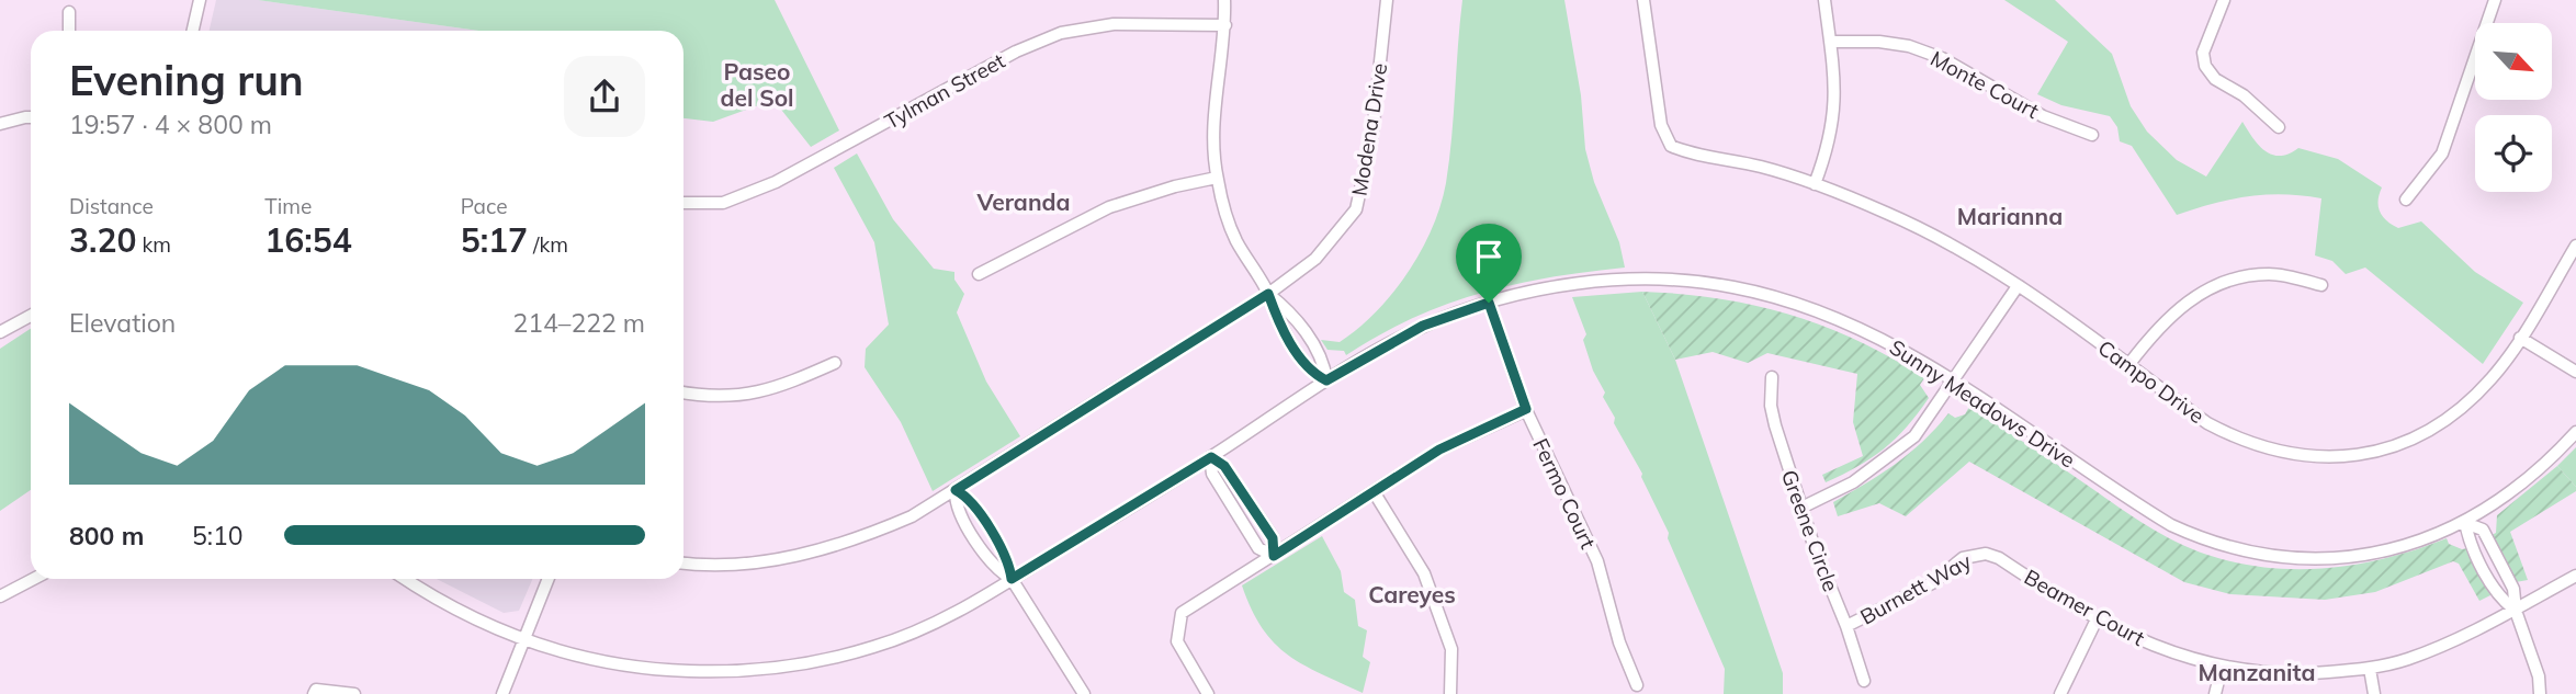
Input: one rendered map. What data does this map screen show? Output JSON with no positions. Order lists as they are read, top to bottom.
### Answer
{
  "streets": {
    "street": [
      "Monte Court",
      "Tylman Street",
      "Modena Drive",
      "Campo Drive",
      "Sunny Meadows Drive",
      "Fermo Court",
      "Greene Circle",
      "Burnett Way",
      "Beamer Court"
    ]
  },
  "crossings": [
    ["Sunny Meadows Drive", "Fermo Court"],
    ["Greene Circle", "Burnett Way"],
    ["Burnett Way", "Beamer Court"]
  ],
  "districts": [
    "Paseo del Sol",
    "Veranda",
    "Marianna",
    "Careyes",
    "Manzanita"
  ],
  "north": "bottom right",
  "page": {
    "heading": ["Evening run", "19:57 · 4 × 800 m"],
    "stats": [
      ["Distance", "3.20 km"],
      ["Time", "16:54"],
      ["Pace", "5:17 /km"]
    ],
    "chart": ["Elevation", "214–222 m"],
    "list": [
      {
        "name": "800 m",
        "note": "5:10"
      }
    ]
  }
}
